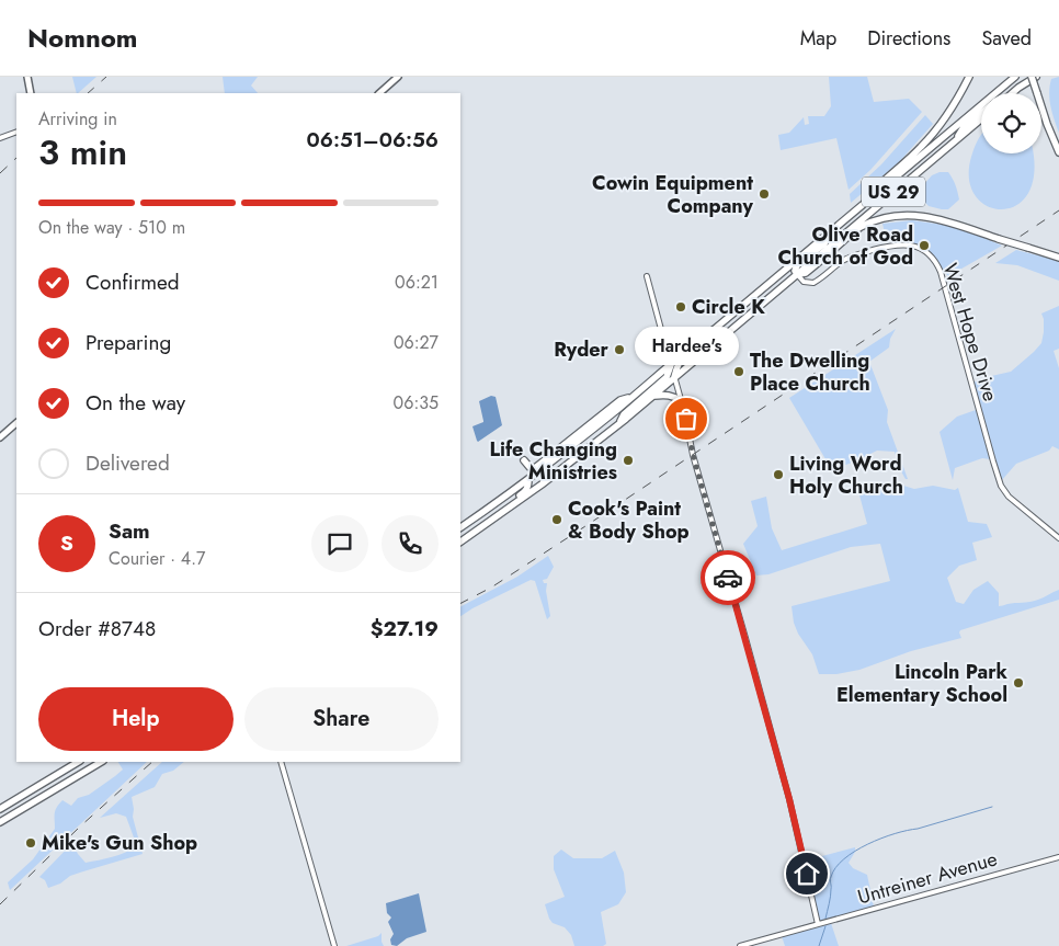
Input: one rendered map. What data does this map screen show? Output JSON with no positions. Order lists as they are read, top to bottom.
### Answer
{
  "streets": {
    "highway": ["US 29"],
    "street": ["West Hope Drive", "Untreiner Avenue"]
  },
  "crossings": [
    ["US 29", "West Hope Drive"]
  ],
  "places": [
    "Cowin Equipment Company",
    "Olive Road Church of God",
    "Circle K",
    "Ryder",
    "The Dwelling Place Church",
    "Hardee's",
    "Life Changing Ministries",
    "Living Word Holy Church",
    "Cook's Paint & Body Shop",
    "Lincoln Park Elementary School",
    "Mike's Gun Shop"
  ],
  "page": {
    "header": "Nomnom",
    "nav": ["Map", "Directions", "Saved"],
    "heading": ["3 min", "Arriving in", "06:51–06:56"],
    "panel": [
      "Sam",
      "Courier · 4.7",
      "Order #8748",
      "$27.19"
    ],
    "bar": "On the way · 510 m",
    "list": [
      ["Confirmed", "06:21"],
      ["Preparing", "06:27"],
      ["On the way", "06:35"],
      "Delivered"
    ],
    "bubble": "Hardee's",
    "round": "S",
    "buttons": ["Help", "Share"]
  }
}
